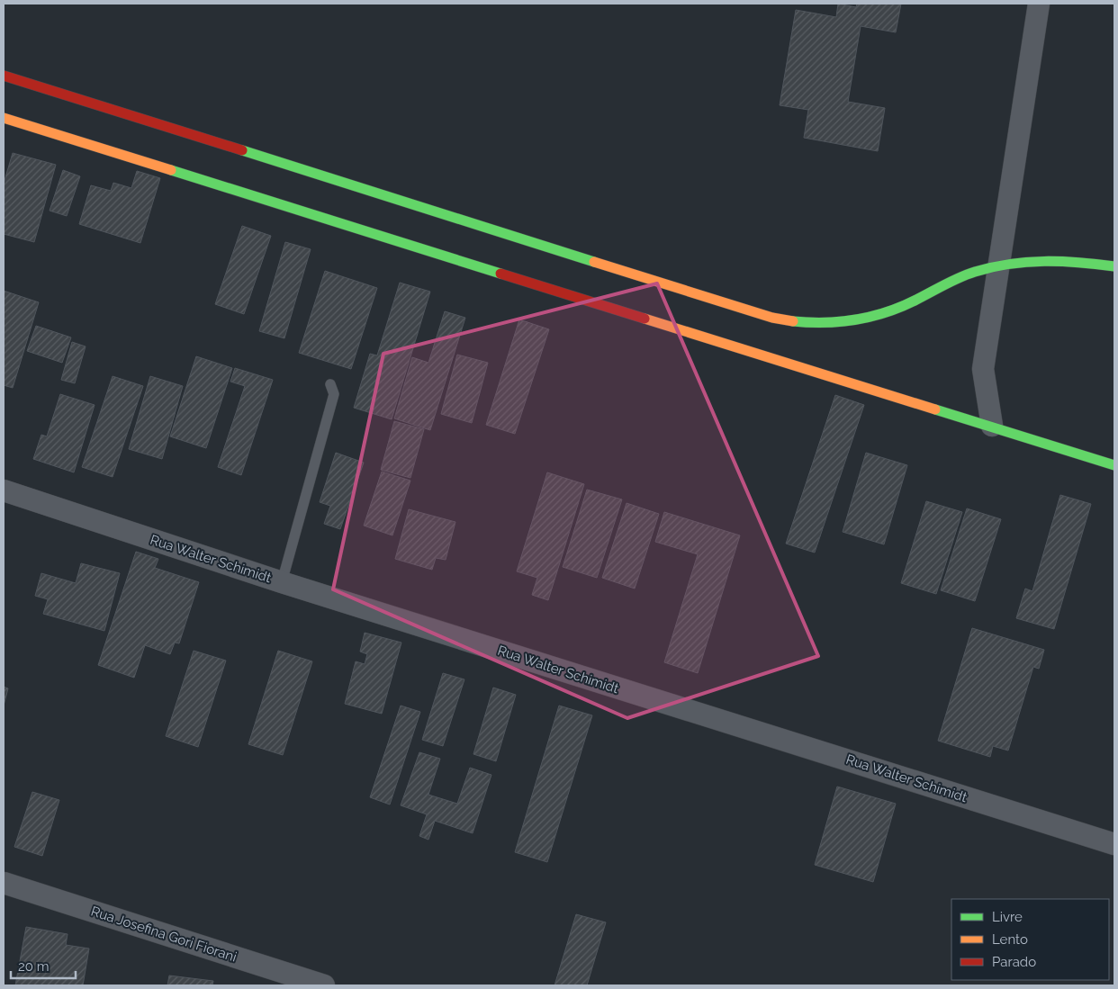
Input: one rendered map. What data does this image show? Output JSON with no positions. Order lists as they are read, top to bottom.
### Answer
{
  "streets": {
    "street": ["Rua Walter Schimidt", "Rua Josefina Gori Fiorani"]
  },
  "legend": ["Livre", "Lento", "Parado"],
  "scale_bar": "20 m"
}
